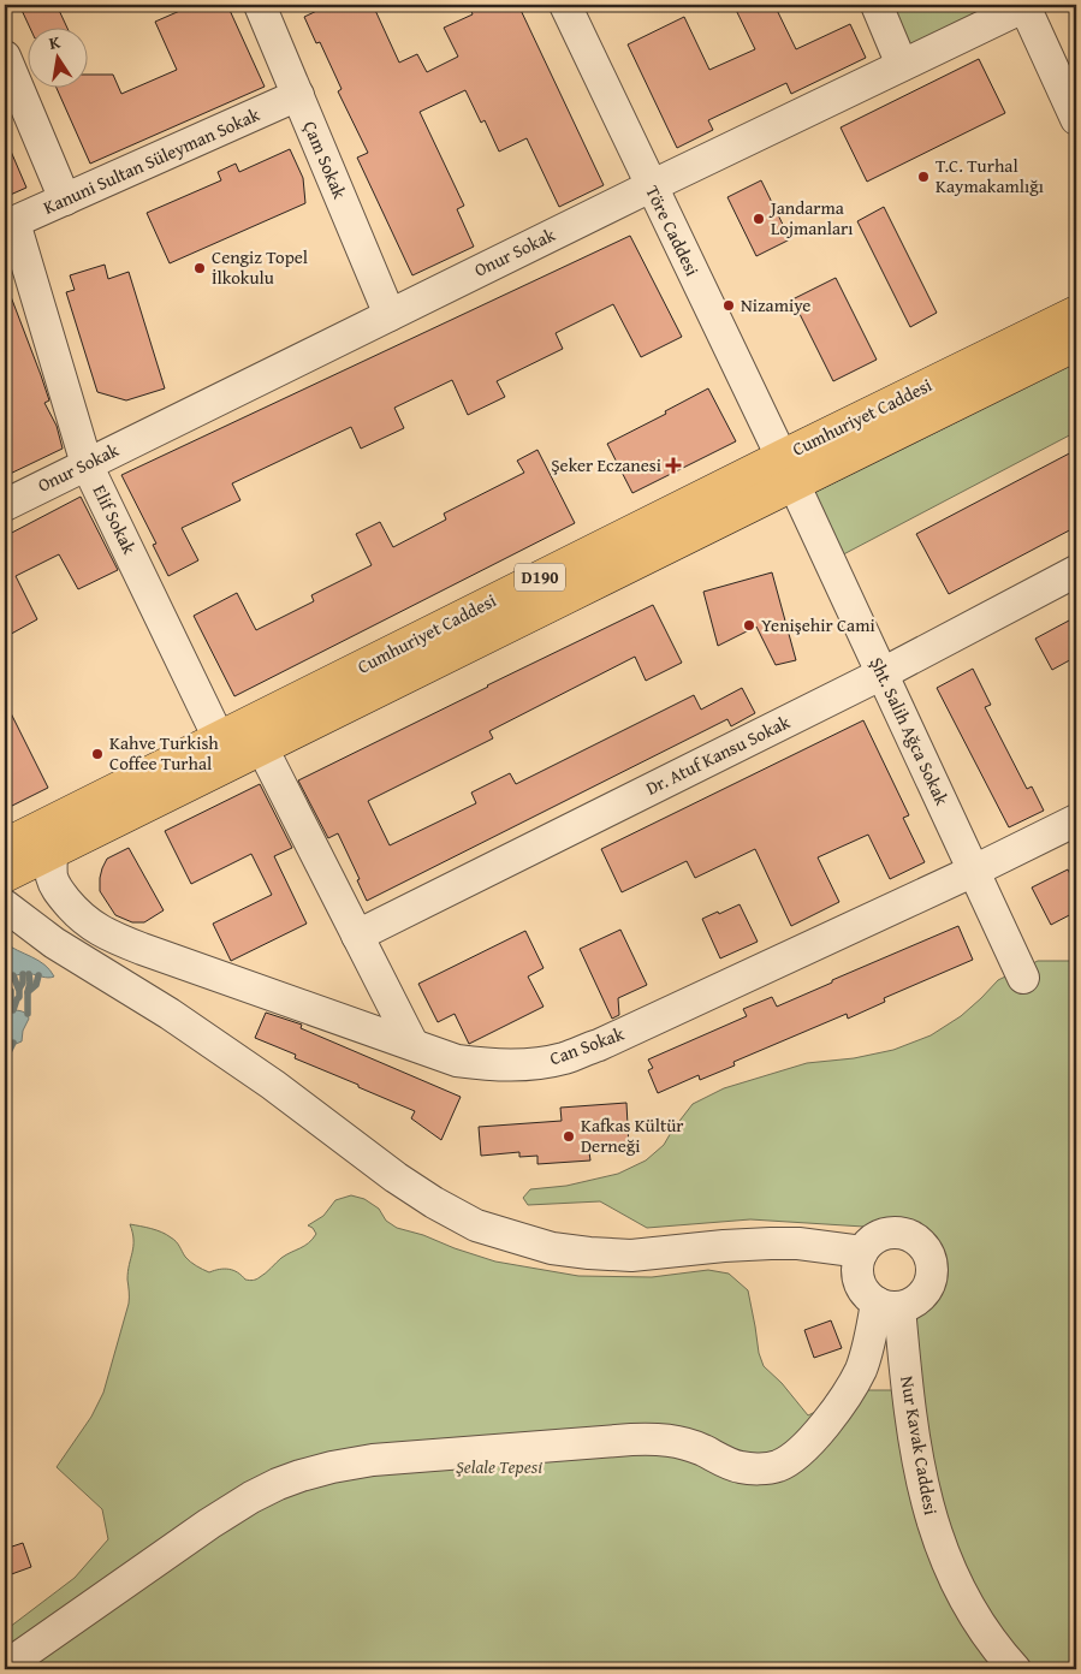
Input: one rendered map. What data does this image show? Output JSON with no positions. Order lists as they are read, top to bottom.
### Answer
{
  "streets": {
    "highway": ["Cumhuriyet Caddesi", "D190"],
    "street": [
      "Çam Sokak",
      "Kanuni Sultan Süleyman Sokak",
      "Töre Caddesi",
      "Onur Sokak",
      "Elif Sokak",
      "Şht. Salih Ağca Sokak",
      "Dr. Atuf Kansu Sokak",
      "Can Sokak",
      "Nur Kavak Caddesi"
    ]
  },
  "crossings": [
    ["Çam Sokak", "Kanuni Sultan Süleyman Sokak"],
    ["Çam Sokak", "Onur Sokak"],
    ["Kanuni Sultan Süleyman Sokak", "Elif Sokak"],
    ["Töre Caddesi", "Onur Sokak"],
    ["Töre Caddesi", "Cumhuriyet Caddesi"],
    ["Töre Caddesi", "Şht. Salih Ağca Sokak"],
    ["Onur Sokak", "Elif Sokak"],
    ["Cumhuriyet Caddesi", "Elif Sokak"],
    ["Cumhuriyet Caddesi", "Şht. Salih Ağca Sokak"],
    ["Cumhuriyet Caddesi", "Can Sokak"],
    ["Şht. Salih Ağca Sokak", "Dr. Atuf Kansu Sokak"],
    ["Şht. Salih Ağca Sokak", "Can Sokak"]
  ],
  "parks": ["Şelale Tepesi"],
  "places": {
    "other": [
      "T.C. Turhal Kaymakamlığı",
      "Jandarma Lojmanları",
      "Cengiz Topel İlkokulu",
      "Nizamiye",
      "Yenişehir Cami",
      "Kahve Turkish Coffee Turhal",
      "Kafkas Kültür Derneği"
    ],
    "health": ["Şeker Eczanesi"]
  },
  "north": "top"
}
